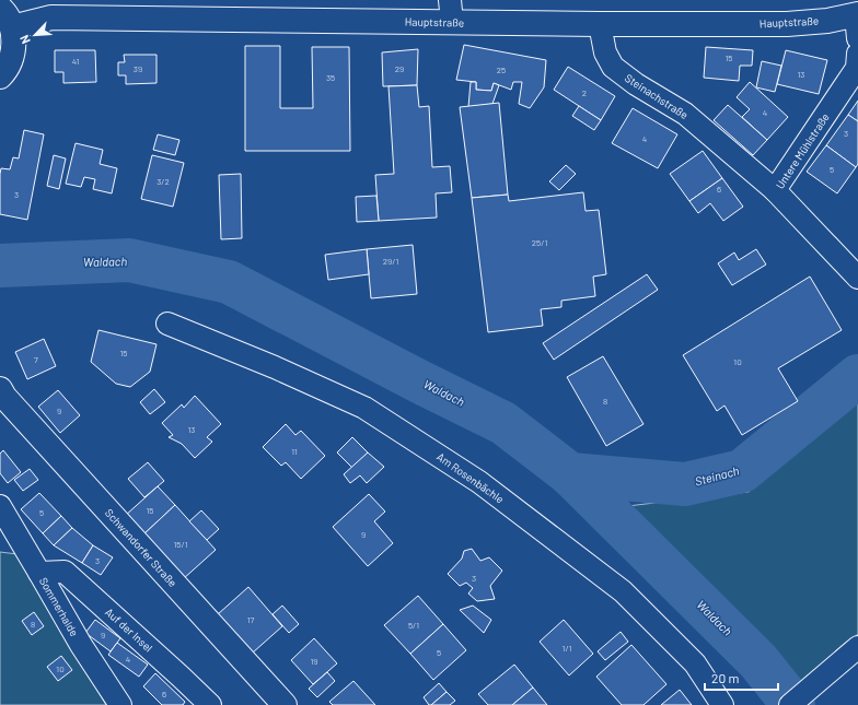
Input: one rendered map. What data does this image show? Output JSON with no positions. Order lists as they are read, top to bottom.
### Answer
{
  "streets": {
    "main road": ["Hauptstraße", "Schwandorfer Straße"],
    "street": [
      "Steinachstraße",
      "Untere Mühlstraße",
      "Am Rosenbächle",
      "Sommerhalde",
      "Auf der Insel"
    ]
  },
  "crossings": [
    ["Hauptstraße", "Steinachstraße"],
    ["Steinachstraße", "Untere Mühlstraße"],
    ["Sommerhalde", "Auf der Insel"]
  ],
  "water": ["Waldach", "Steinach"],
  "house_numbers": [
    "15",
    "41",
    "39",
    "29",
    "25",
    "13",
    "35",
    "2",
    "4",
    "3",
    "4",
    "5",
    "3/2",
    "6",
    "3",
    "25/1",
    "29/1",
    "15",
    "7",
    "10",
    "8",
    "9",
    "13",
    "11",
    "15",
    "5",
    "9",
    "15/1",
    "3",
    "3",
    "17",
    "8",
    "5/1",
    "9",
    "1/1",
    "5",
    "4",
    "19",
    "10",
    "6"
  ],
  "scale_bar": "20 m",
  "north": "bottom left"
}
